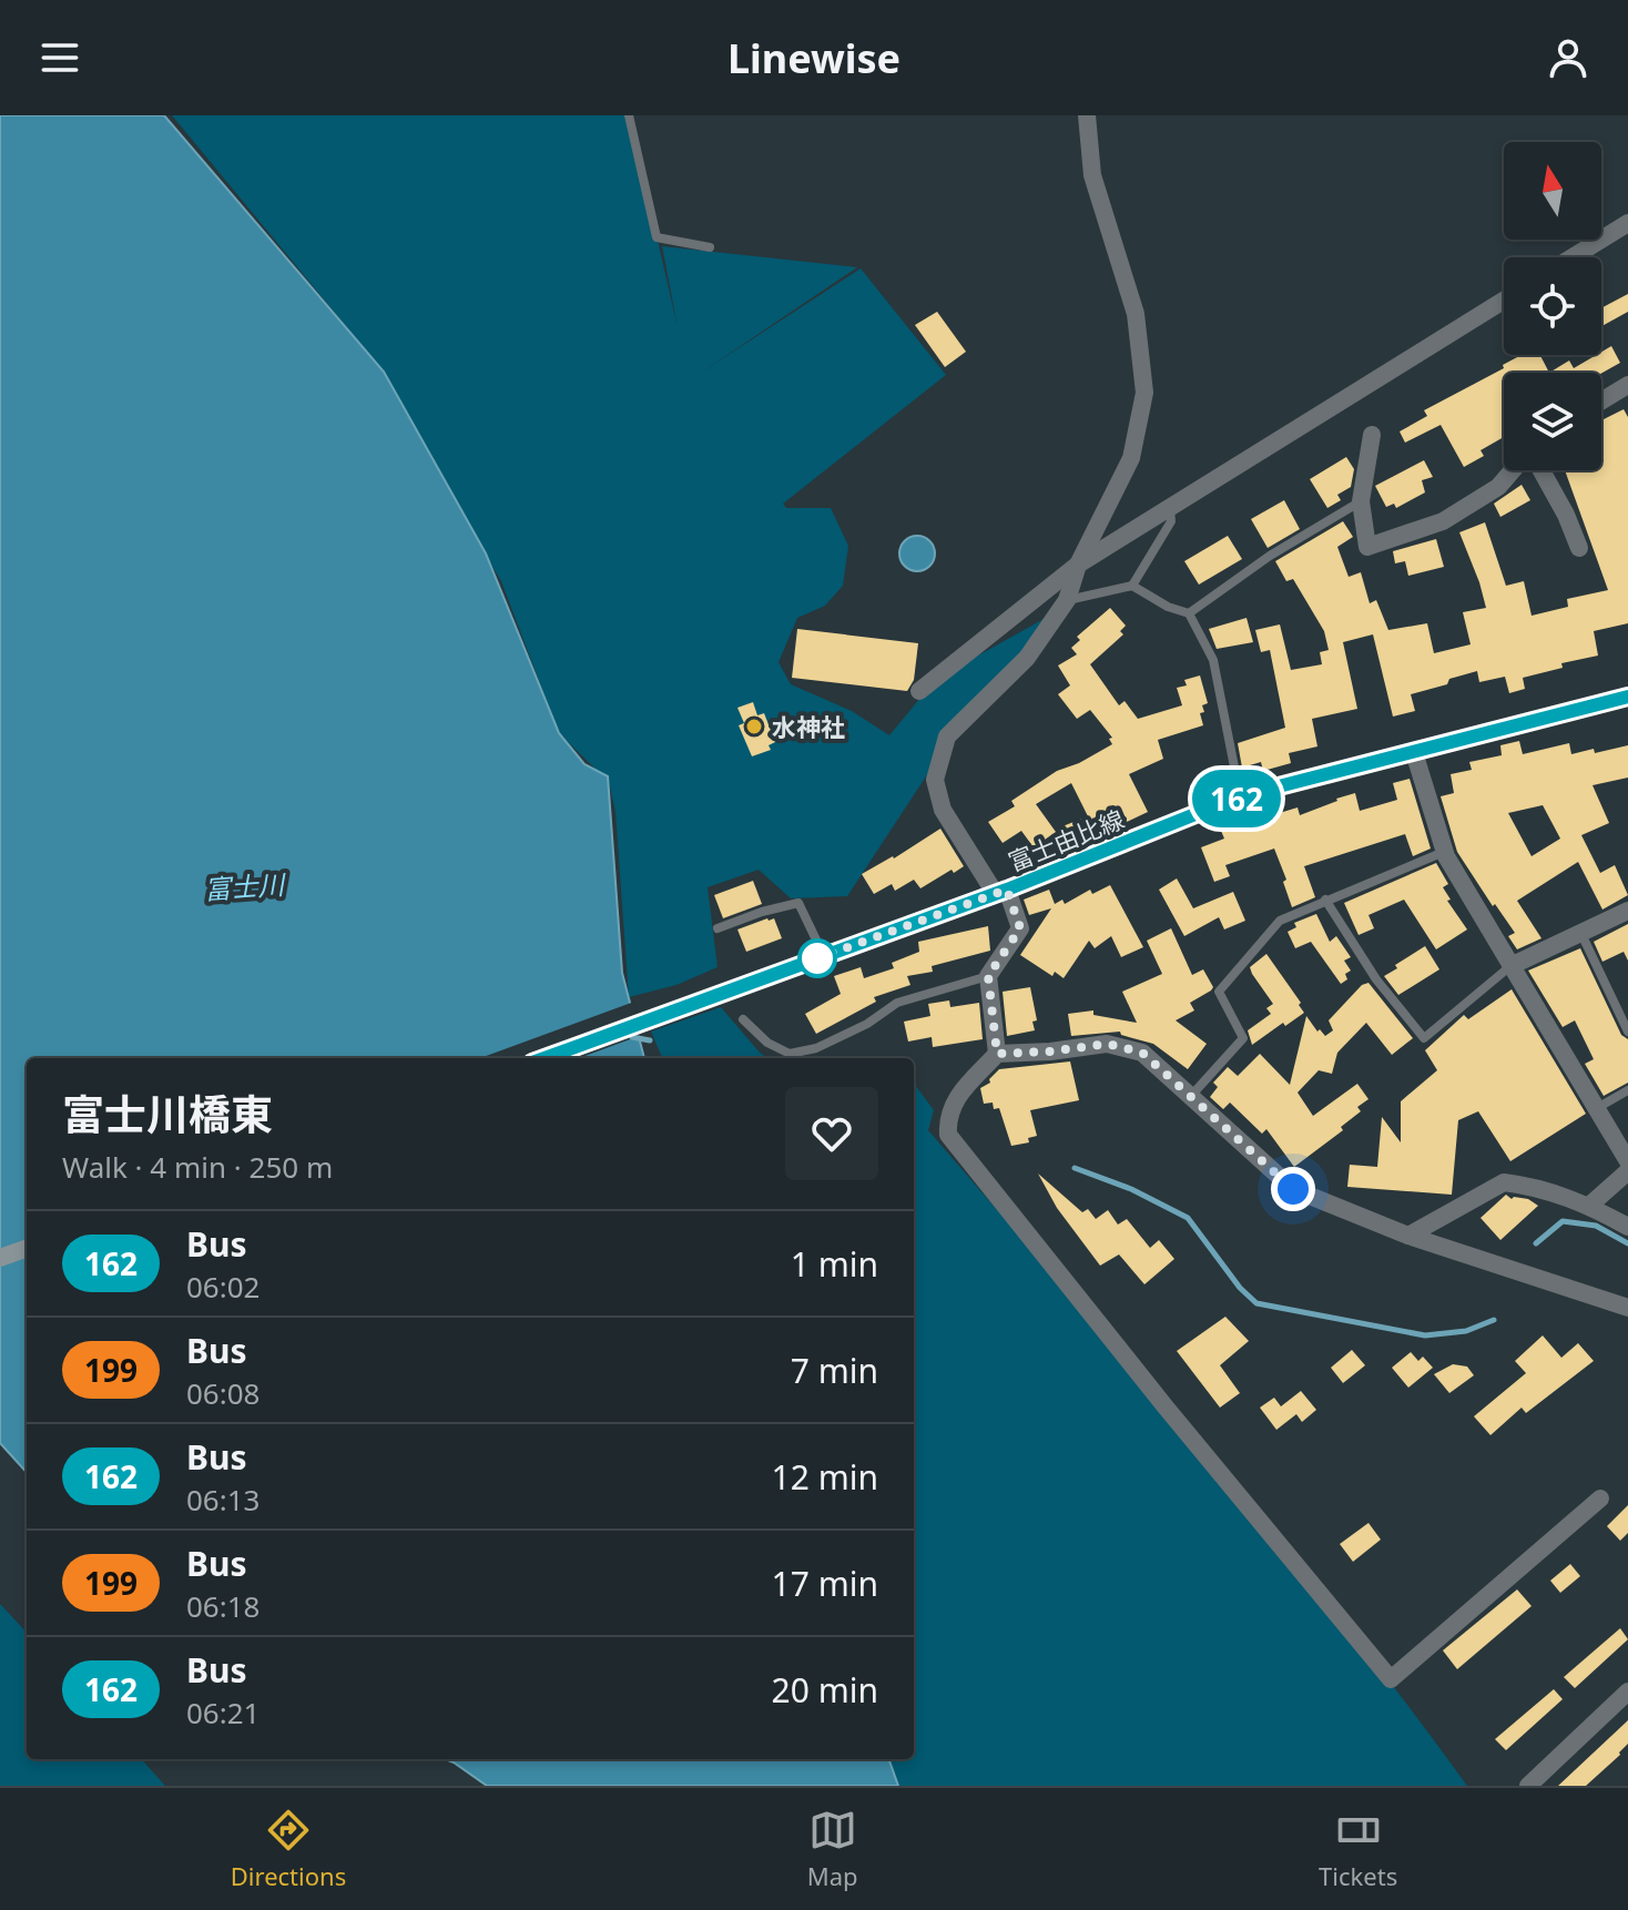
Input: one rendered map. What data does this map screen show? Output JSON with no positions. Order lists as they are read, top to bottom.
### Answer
{
  "streets": {
    "main road": ["富士由比線"]
  },
  "water": ["富士川"],
  "places": ["水神社"],
  "lines": ["bus line 162"],
  "north": "top",
  "page": {
    "header": "Linewise",
    "on_map": "162",
    "heading": ["富士川橋東", "Walk · 4 min · 250 m"],
    "list": [
      {
        "mark": "162",
        "name": "Bus",
        "note": "06:02",
        "value": "1 min"
      },
      {
        "mark": "199",
        "name": "Bus",
        "note": "06:08",
        "value": "7 min"
      },
      {
        "mark": "162",
        "name": "Bus",
        "note": "06:13",
        "value": "12 min"
      },
      {
        "mark": "199",
        "name": "Bus",
        "note": "06:18",
        "value": "17 min"
      },
      {
        "mark": "162",
        "name": "Bus",
        "note": "06:21",
        "value": "20 min"
      }
    ],
    "tabs": ["Directions", "Map", "Tickets"]
  }
}
